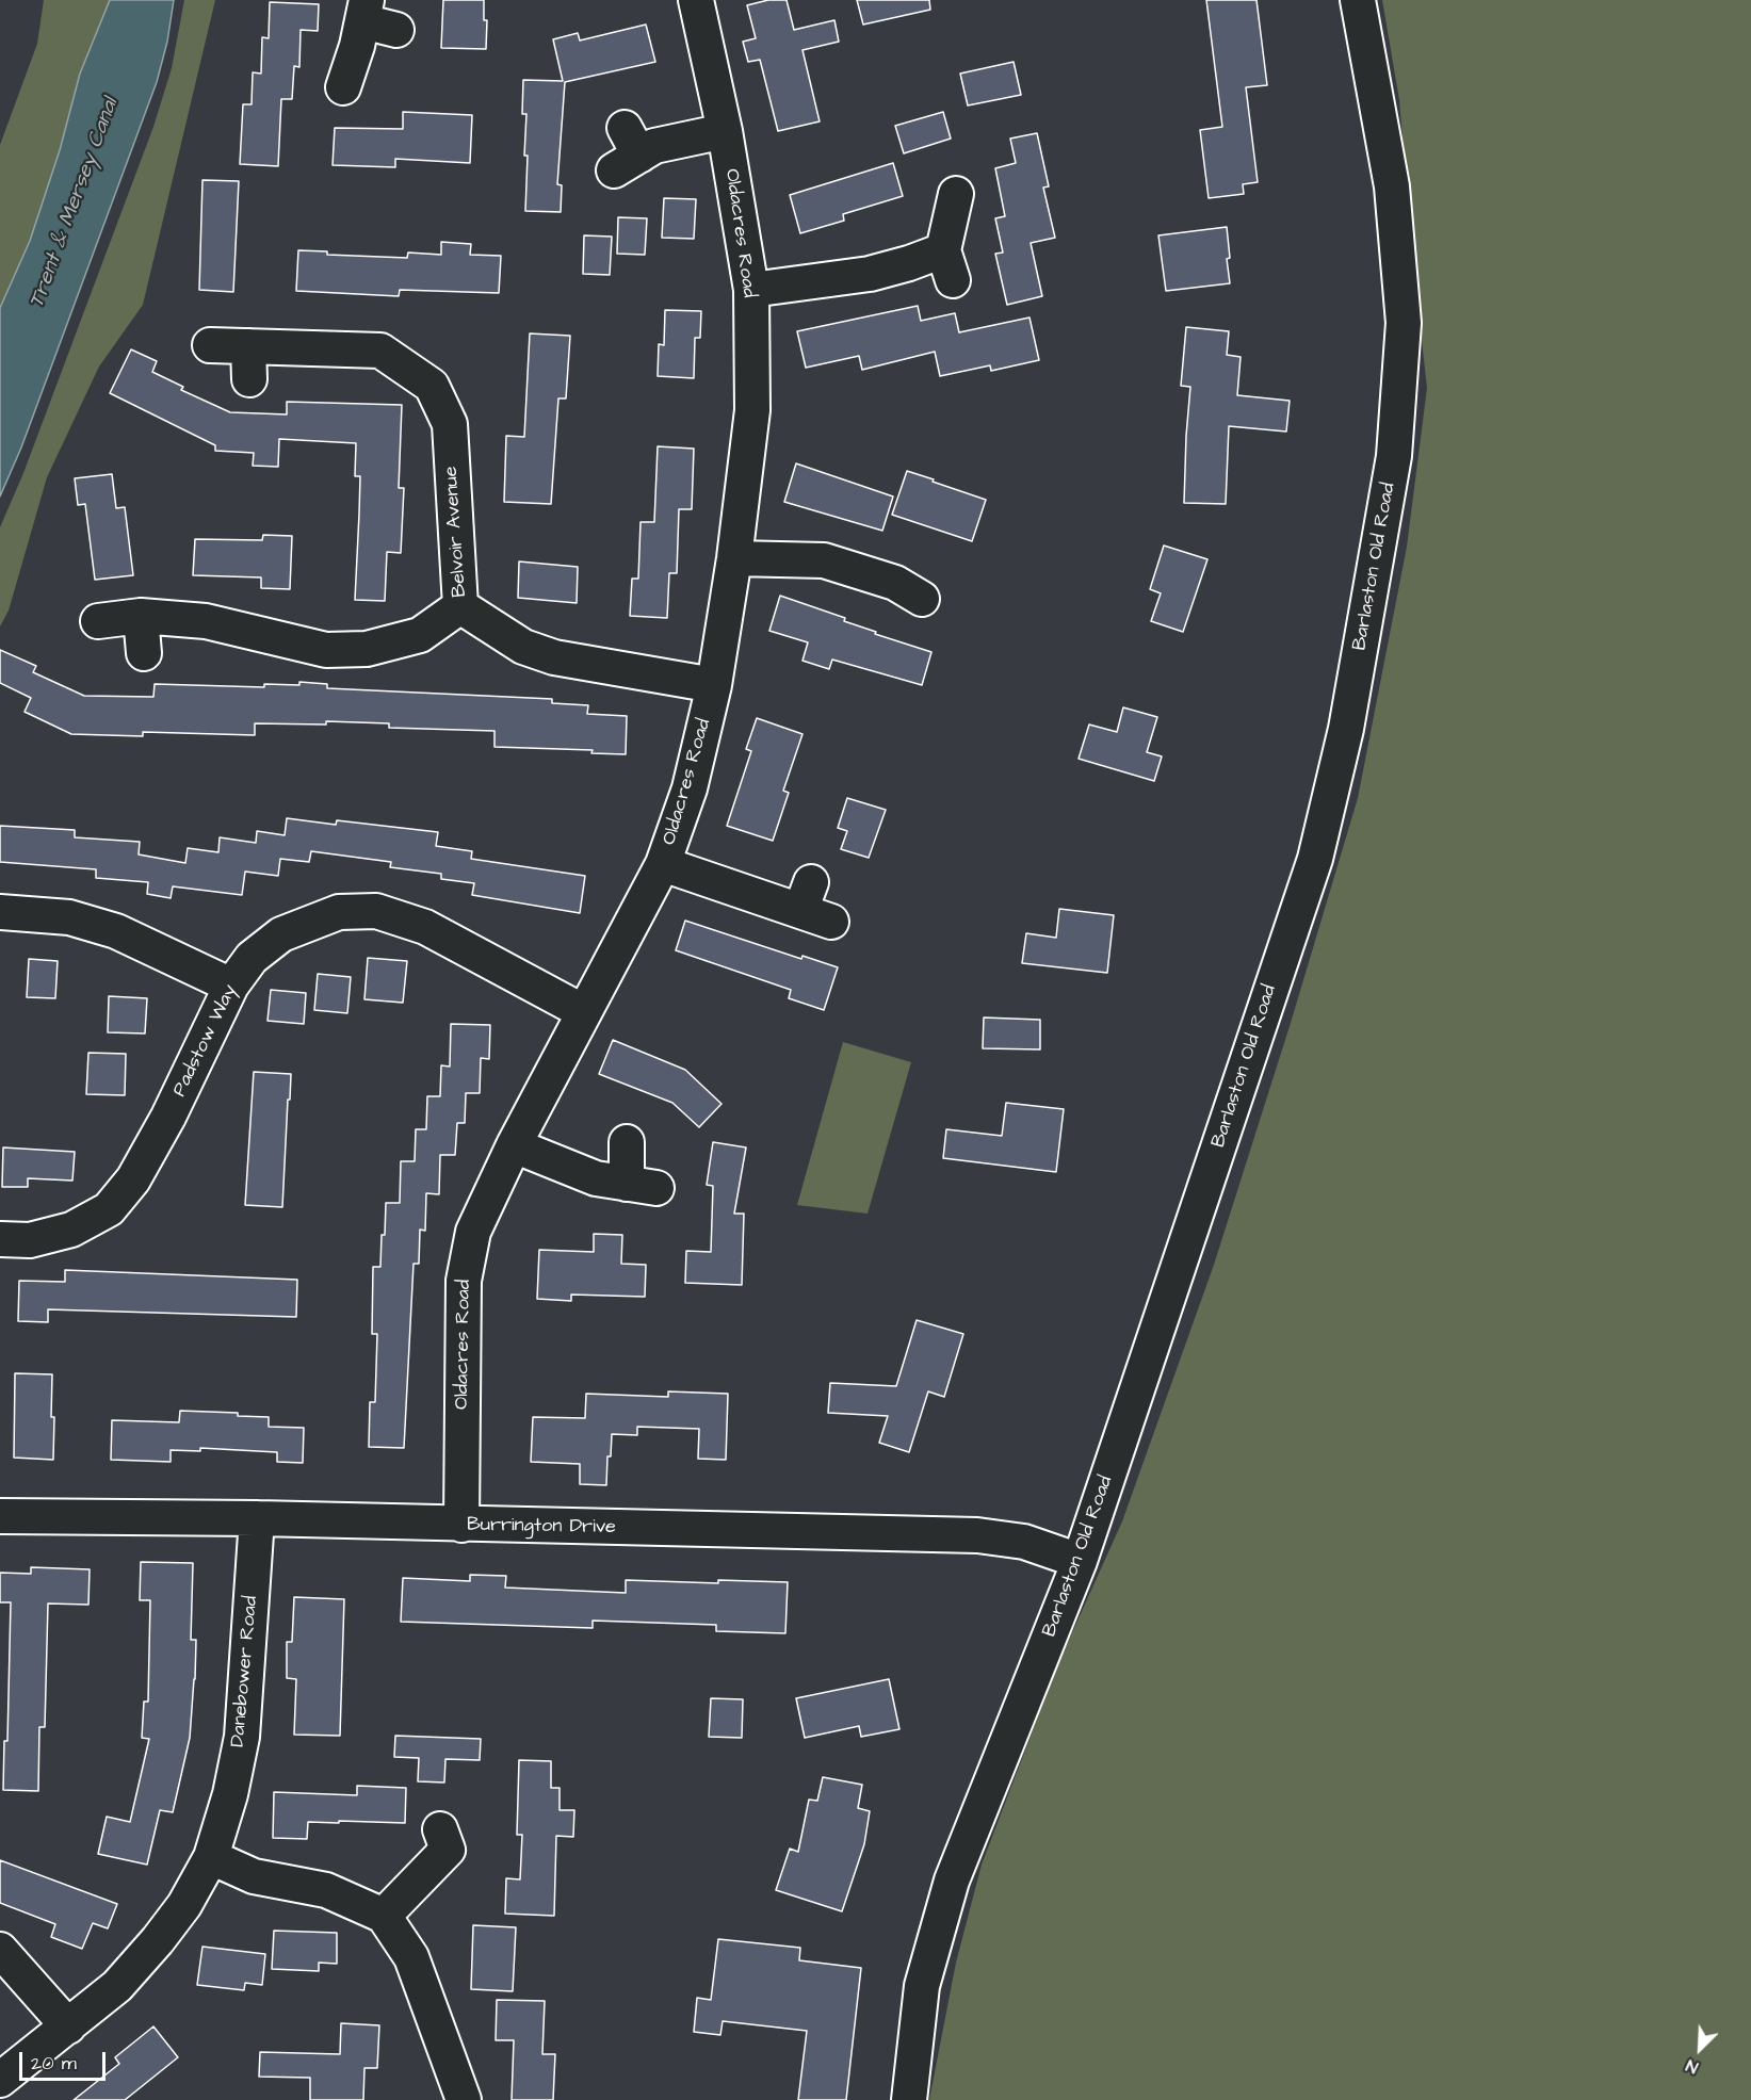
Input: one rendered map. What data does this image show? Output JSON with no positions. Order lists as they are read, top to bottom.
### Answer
{
  "streets": {
    "street": [
      "Oldacres Road",
      "Belvoir Avenue",
      "Barlaston Old Road",
      "Padstow Way",
      "Burrington Drive",
      "Danebower Road"
    ]
  },
  "crossings": [
    ["Oldacres Road", "Belvoir Avenue"],
    ["Oldacres Road", "Padstow Way"],
    ["Oldacres Road", "Burrington Drive"],
    ["Barlaston Old Road", "Burrington Drive"],
    ["Burrington Drive", "Danebower Road"]
  ],
  "water": ["Trent & Mersey Canal"],
  "scale_bar": "20 m",
  "north": "bottom left"
}
